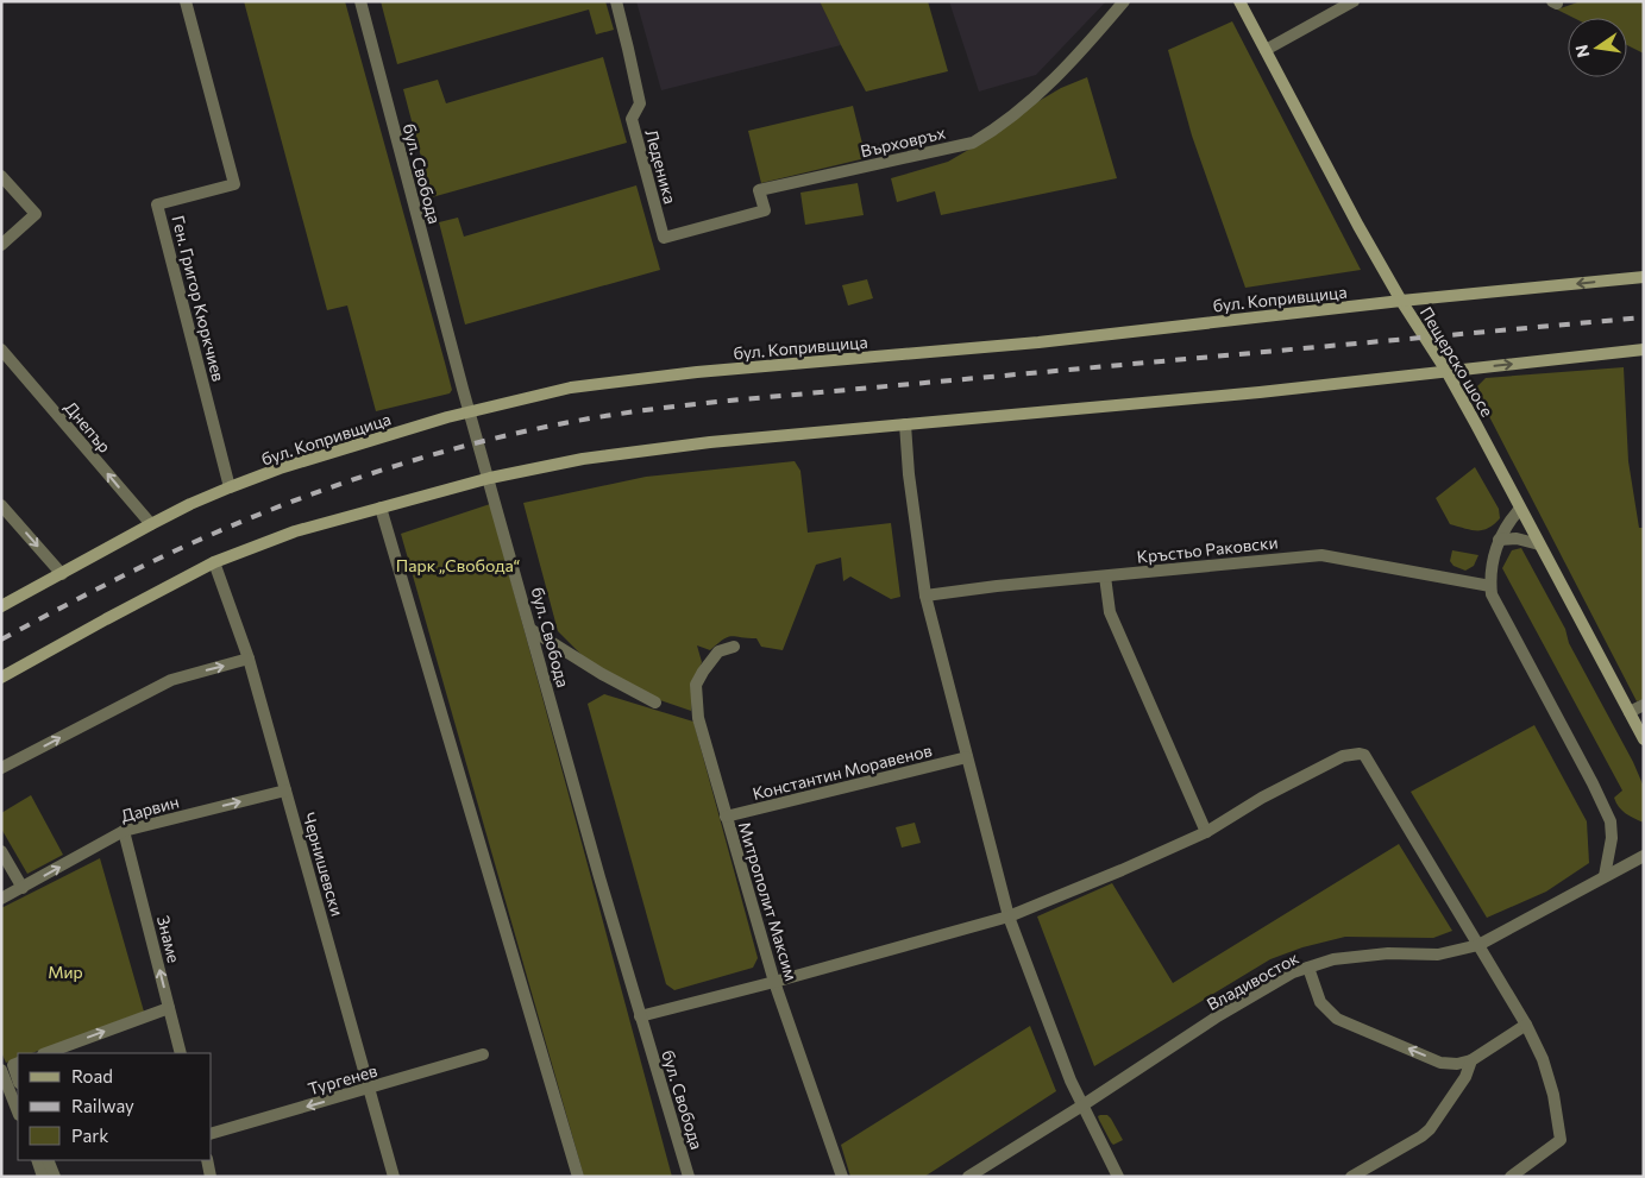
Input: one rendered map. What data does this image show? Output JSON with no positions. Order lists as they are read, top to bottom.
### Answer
{
  "streets": {
    "main road": ["бул. Копривщица", "Пещерско шосе"],
    "street": [
      "Върховръх",
      "Леденика",
      "бул. Свобода",
      "Ген. Григор Кюркчиев",
      "Днепър",
      "Кръстьо Раковски",
      "Константин Моравенов",
      "Дарвин",
      "Чернишевски",
      "Митрополит Максим",
      "Знаме",
      "Владивосток",
      "Тургенев"
    ]
  },
  "crossings": [
    ["Върховръх", "Леденика"],
    ["бул. Свобода", "бул. Копривщица"],
    ["Ген. Григор Кюркчиев", "бул. Копривщица"],
    ["бул. Копривщица", "Пещерско шосе"],
    ["бул. Копривщица", "Днепър"],
    ["Константин Моравенов", "Митрополит Максим"],
    ["Дарвин", "Чернишевски"],
    ["Дарвин", "Знаме"],
    ["Чернишевски", "Тургенев"]
  ],
  "one_way": ["Дарвин", "Знаме", "Тургенев"],
  "parks": ["Парк „Свобода“", "Мир"],
  "legend": ["Road", "Railway", "Park"],
  "north": "left"
}
